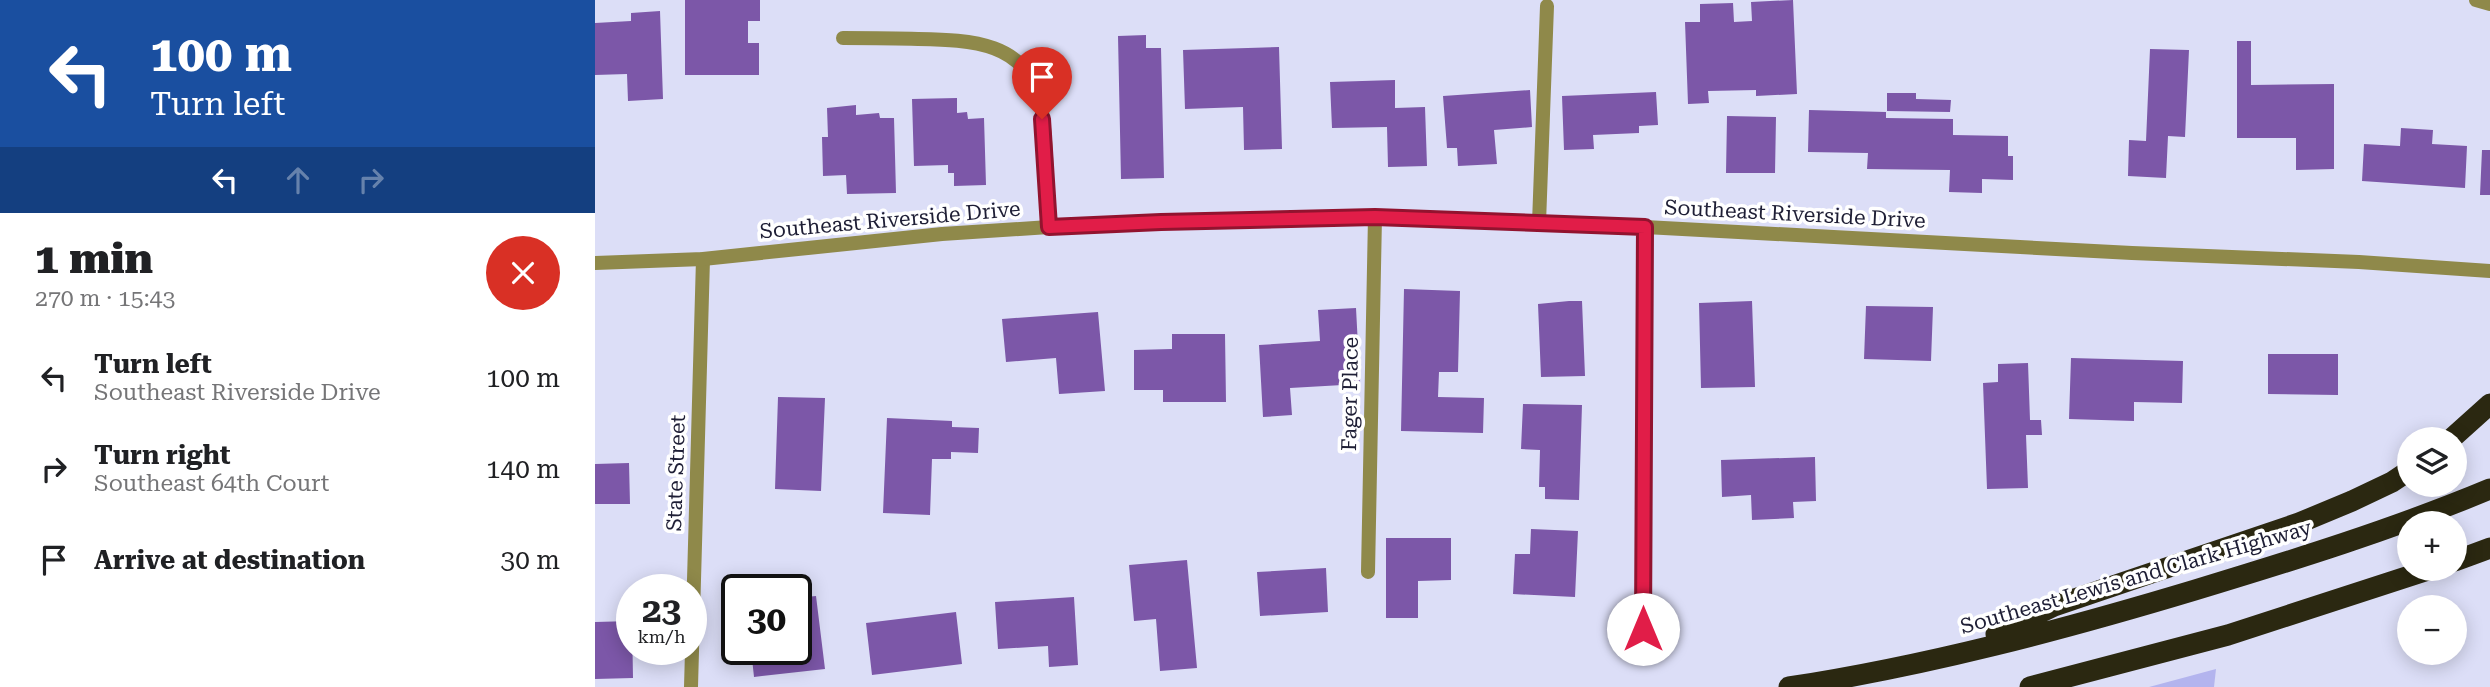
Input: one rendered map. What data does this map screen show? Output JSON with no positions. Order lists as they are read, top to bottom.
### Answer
{
  "streets": {
    "highway": ["Southeast Lewis and Clark Highway"],
    "street": ["Southeast Riverside Drive", "Fager Place", "State Street"]
  },
  "crossings": [
    ["Southeast Riverside Drive", "Fager Place"],
    ["Southeast Riverside Drive", "State Street"]
  ],
  "page": {
    "turn": ["100 m", "Turn left"],
    "heading": ["1 min", "270 m · 15:43"],
    "list": [
      {
        "name": "Turn left",
        "note": "Southeast Riverside Drive",
        "value": "100 m"
      },
      {
        "name": "Turn right",
        "note": "Southeast 64th Court",
        "value": "140 m"
      },
      {
        "name": "Arrive at destination",
        "value": "30 m"
      }
    ],
    "map_buttons": ["+", "−"],
    "speed": "23 km/h",
    "limit": "30"
  }
}
